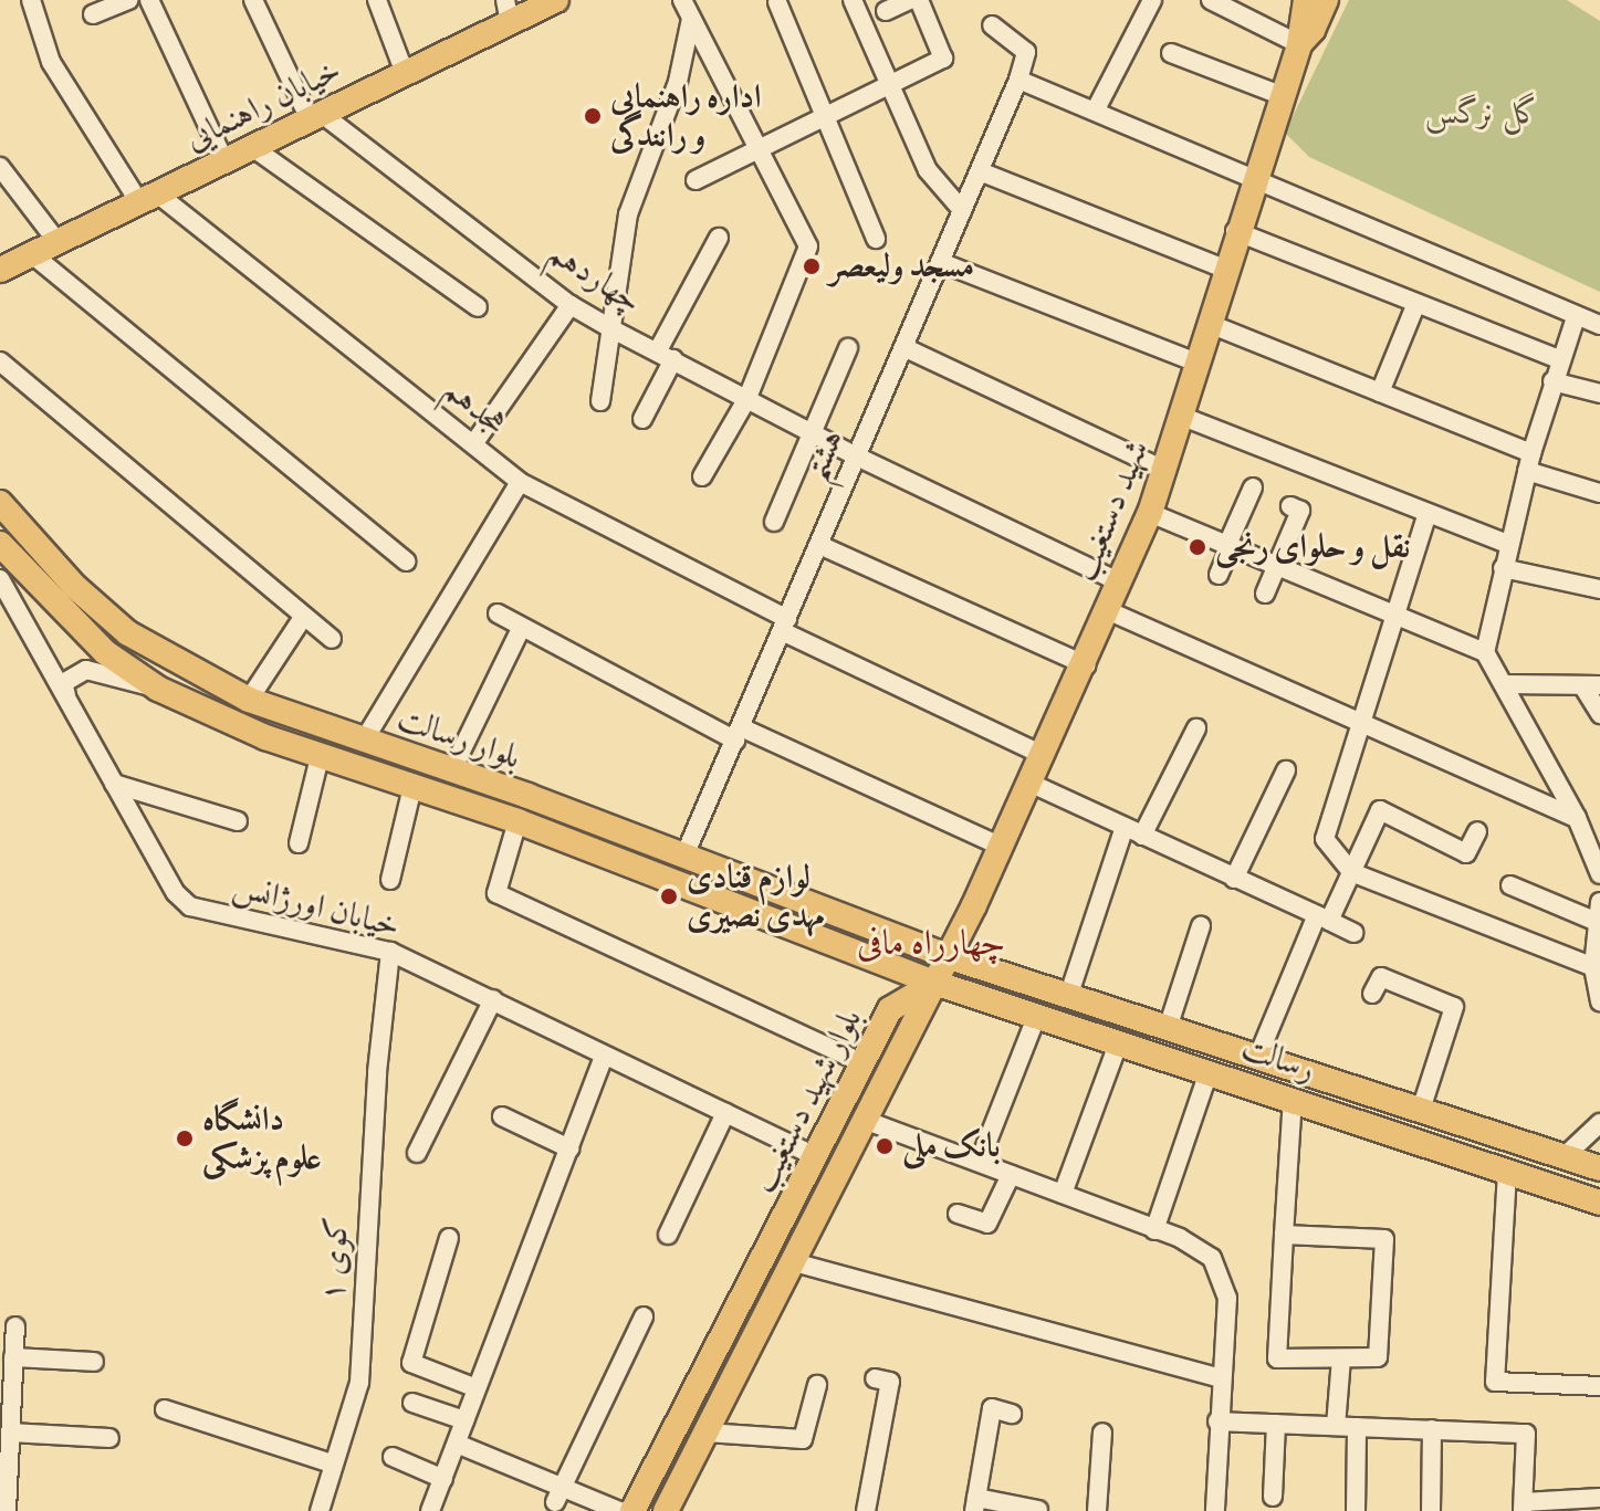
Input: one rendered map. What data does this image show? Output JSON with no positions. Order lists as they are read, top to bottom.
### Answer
{
  "streets": {
    "main road": [
      "خیابان راهنمایی",
      "شهید دستغیب",
      "بلوار رسالت",
      "رسالت",
      "بلوار شهید دستغیب"
    ],
    "street": [
      "چهاردهم",
      "هجدهم",
      "هشتم",
      "خیابان اورژانس",
      "کوی ۱"
    ]
  },
  "crossings": [
    ["خیابان راهنمایی", "چهاردهم"],
    ["خیابان راهنمایی", "هجدهم"],
    ["چهاردهم", "هشتم"],
    ["چهاردهم", "شهید دستغیب"],
    ["هجدهم", "هشتم"],
    ["هجدهم", "شهید دستغیب"],
    ["هشتم", "بلوار رسالت"],
    ["شهید دستغیب", "بلوار رسالت"],
    ["شهید دستغیب", "رسالت"],
    ["شهید دستغیب", "بلوار شهید دستغیب"],
    ["بلوار رسالت", "رسالت"],
    ["بلوار رسالت", "بلوار شهید دستغیب"],
    ["خیابان اورژانس", "بلوار شهید دستغیب"],
    ["خیابان اورژانس", "کوی ۱"],
    ["رسالت", "بلوار شهید دستغیب"]
  ],
  "districts": ["چهارراه مافی"],
  "parks": ["گل نرگس"],
  "places": [
    "اداره راهنمایی و رانندگی",
    "مسجد ولیعصر",
    "نقل و حلوای رنجی",
    "لوازم قنادی مهدی نصیری",
    "دانشگاه علوم پزشکی",
    "بانک ملی"
  ]
}
